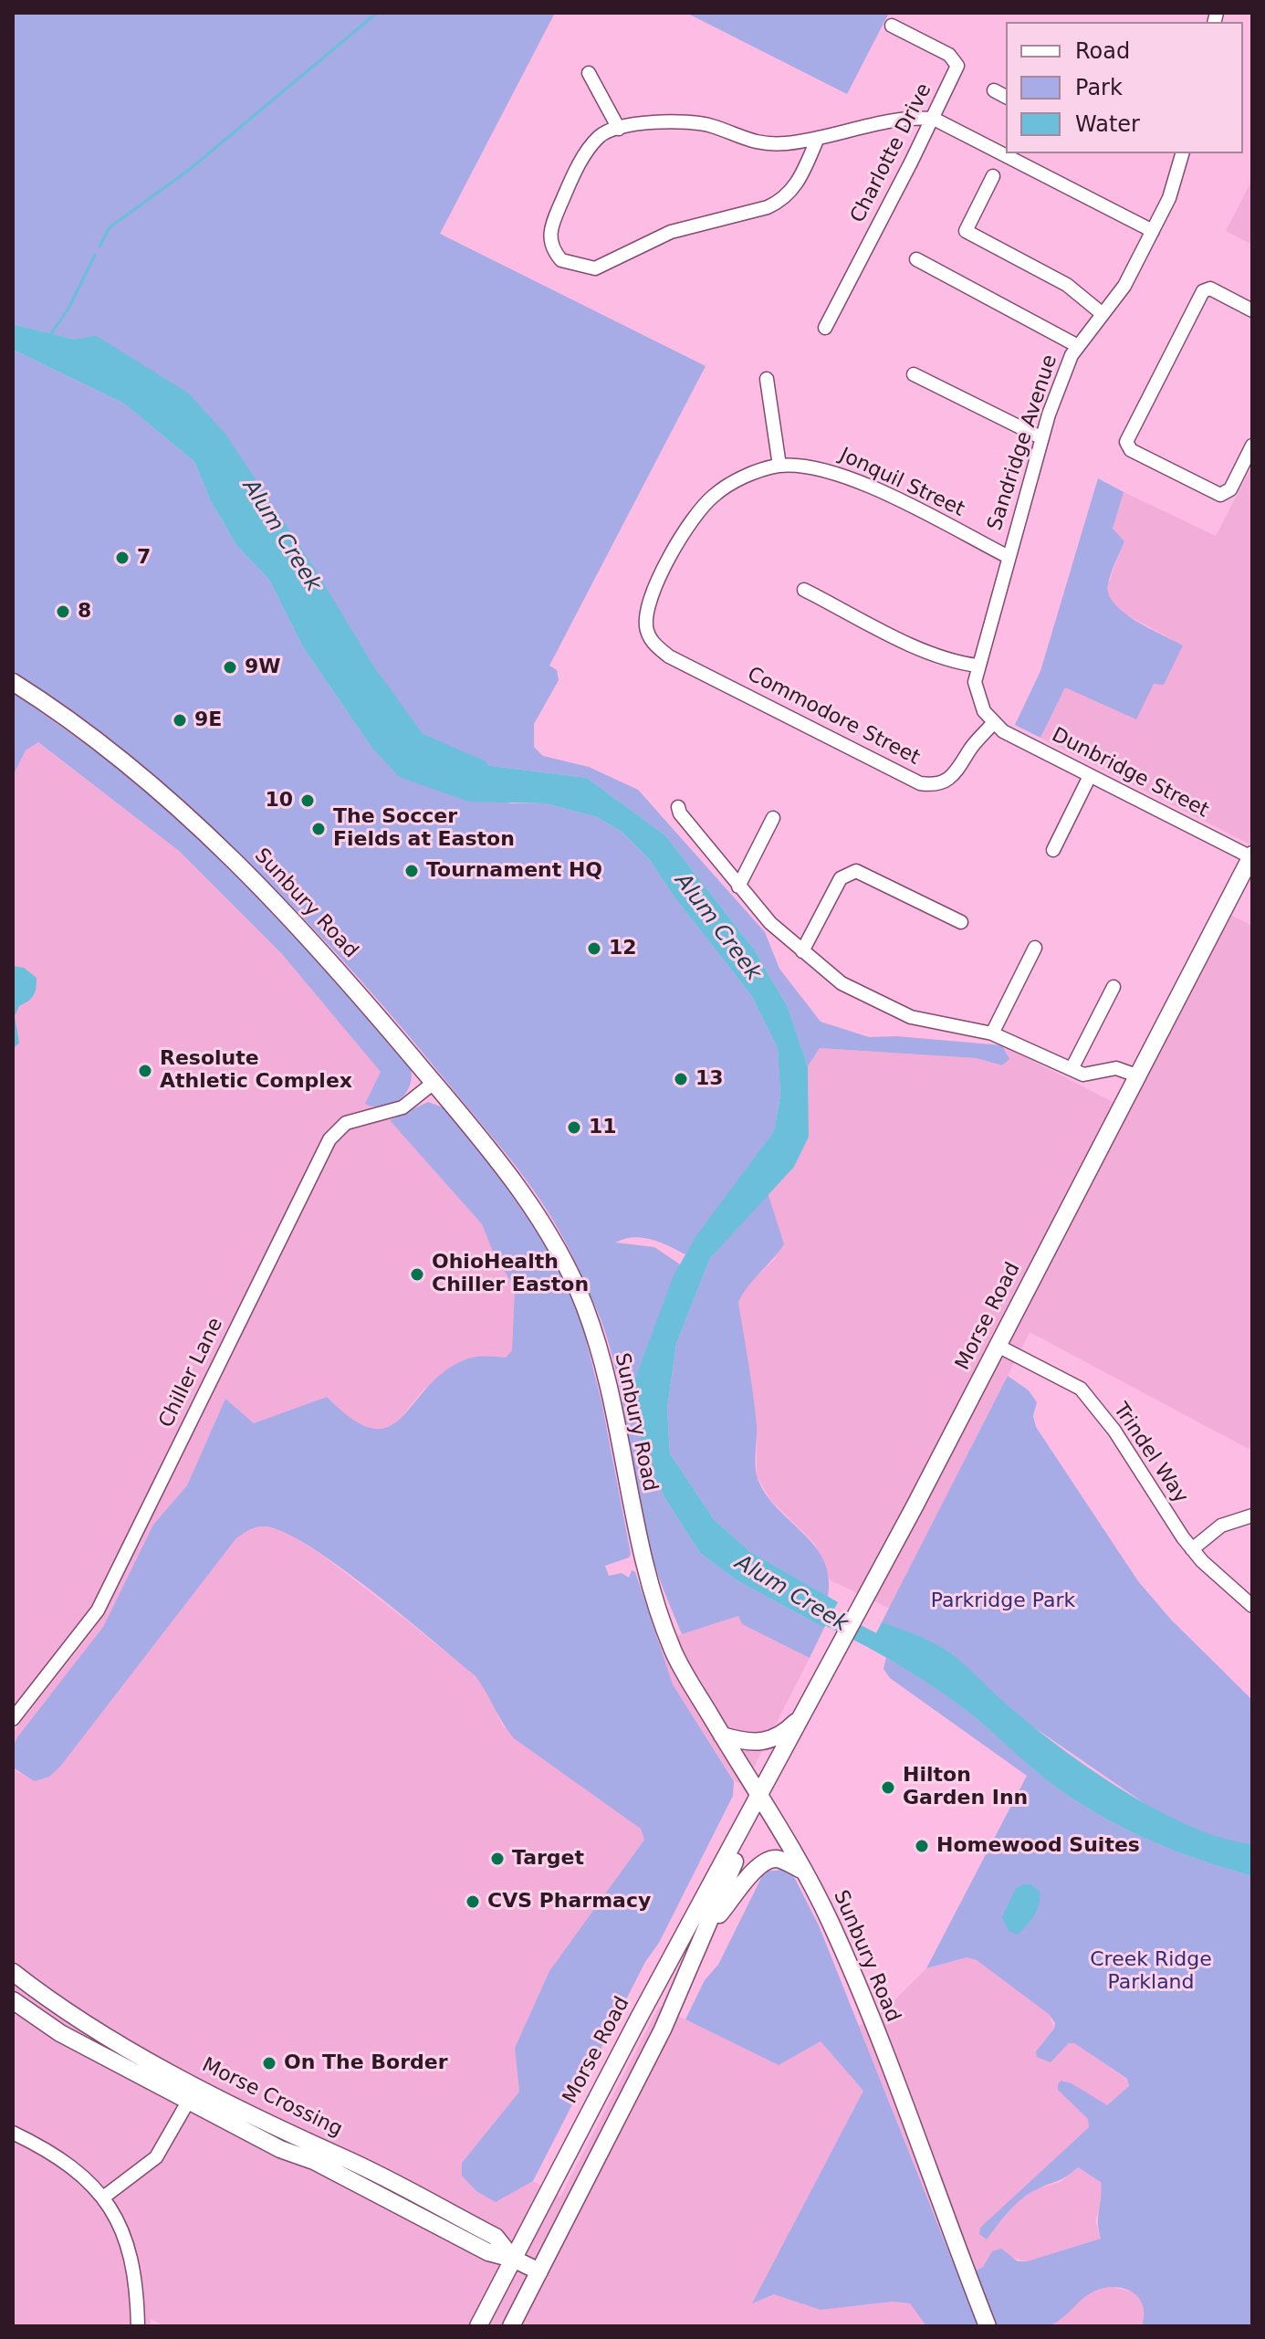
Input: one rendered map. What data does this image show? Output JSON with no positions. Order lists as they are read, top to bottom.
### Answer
{
  "streets": {
    "main road": ["Sunbury Road", "Morse Road", "Morse Crossing"],
    "street": [
      "Charlotte Drive",
      "Sandridge Avenue",
      "Jonquil Street",
      "Commodore Street",
      "Dunbridge Street",
      "Chiller Lane",
      "Trindel Way"
    ]
  },
  "crossings": [
    ["Sandridge Avenue", "Jonquil Street"],
    ["Sandridge Avenue", "Commodore Street"],
    ["Sandridge Avenue", "Dunbridge Street"],
    ["Jonquil Street", "Commodore Street"],
    ["Commodore Street", "Dunbridge Street"],
    ["Dunbridge Street", "Morse Road"],
    ["Sunbury Road", "Morse Road"],
    ["Sunbury Road", "Chiller Lane"],
    ["Morse Road", "Trindel Way"],
    ["Morse Road", "Morse Crossing"]
  ],
  "water": ["Alum Creek"],
  "parks": ["Parkridge Park", "Creek Ridge Parkland"],
  "places": [
    "7",
    "8",
    "9W",
    "9E",
    "10",
    "The Soccer Fields at Easton",
    "Tournament HQ",
    "12",
    "Resolute Athletic Complex",
    "13",
    "11",
    "OhioHealth Chiller Easton",
    "Hilton Garden Inn",
    "Homewood Suites",
    "Target",
    "CVS Pharmacy",
    "On The Border"
  ],
  "legend": ["Road", "Park", "Water"]
}
